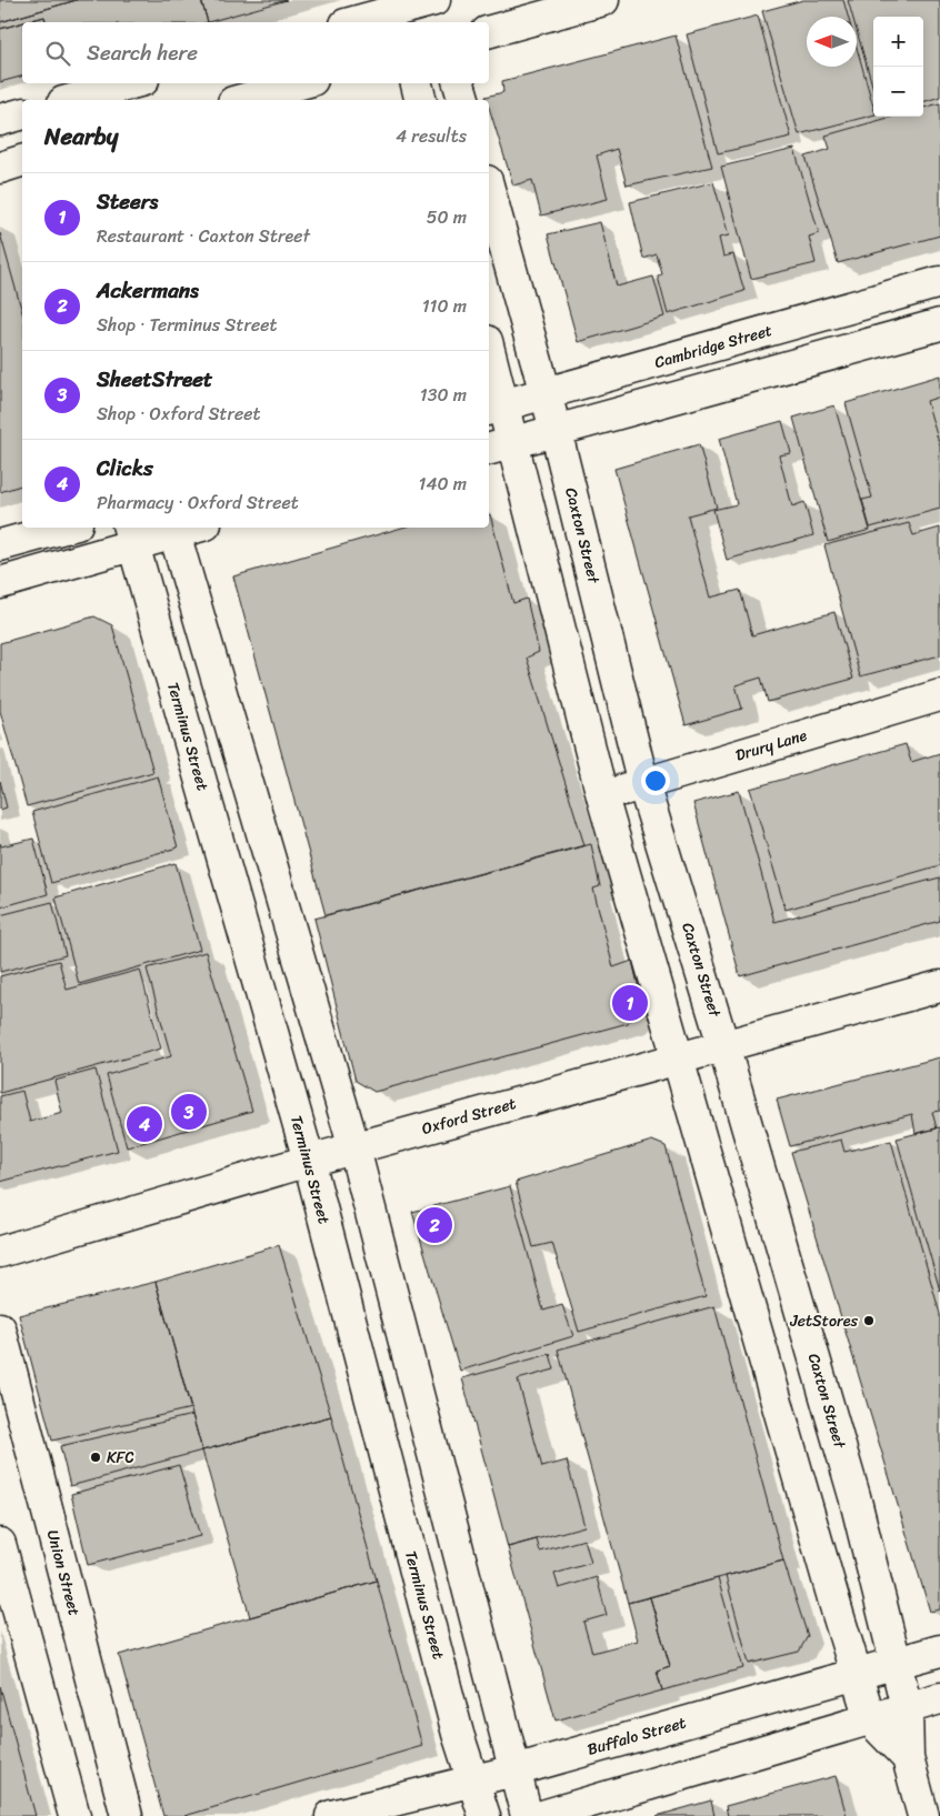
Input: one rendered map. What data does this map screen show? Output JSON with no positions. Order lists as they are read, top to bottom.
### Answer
{
  "streets": {
    "street": [
      "Cambridge Street",
      "Caxton Street",
      "Terminus Street",
      "Drury Lane",
      "Oxford Street",
      "Union Street",
      "Buffalo Street"
    ]
  },
  "crossings": [
    ["Cambridge Street", "Caxton Street"],
    ["Caxton Street", "Drury Lane"],
    ["Caxton Street", "Oxford Street"],
    ["Caxton Street", "Buffalo Street"],
    ["Terminus Street", "Oxford Street"],
    ["Terminus Street", "Buffalo Street"]
  ],
  "places": ["JetStores", "KFC"],
  "north": "left",
  "page": {
    "map_buttons": ["+", "−"],
    "search": "Search here",
    "heading": ["Nearby", "4 results"],
    "list": [
      {
        "mark": "1",
        "name": "Steers",
        "note": "Restaurant · Caxton Street",
        "value": "50 m"
      },
      {
        "mark": "2",
        "name": "Ackermans",
        "note": "Shop · Terminus Street",
        "value": "110 m"
      },
      {
        "mark": "3",
        "name": "SheetStreet",
        "note": "Shop · Oxford Street",
        "value": "130 m"
      },
      {
        "mark": "4",
        "name": "Clicks",
        "note": "Pharmacy · Oxford Street",
        "value": "140 m"
      }
    ],
    "pins": [
      "1",
      "3",
      "4",
      "2"
    ]
  }
}
